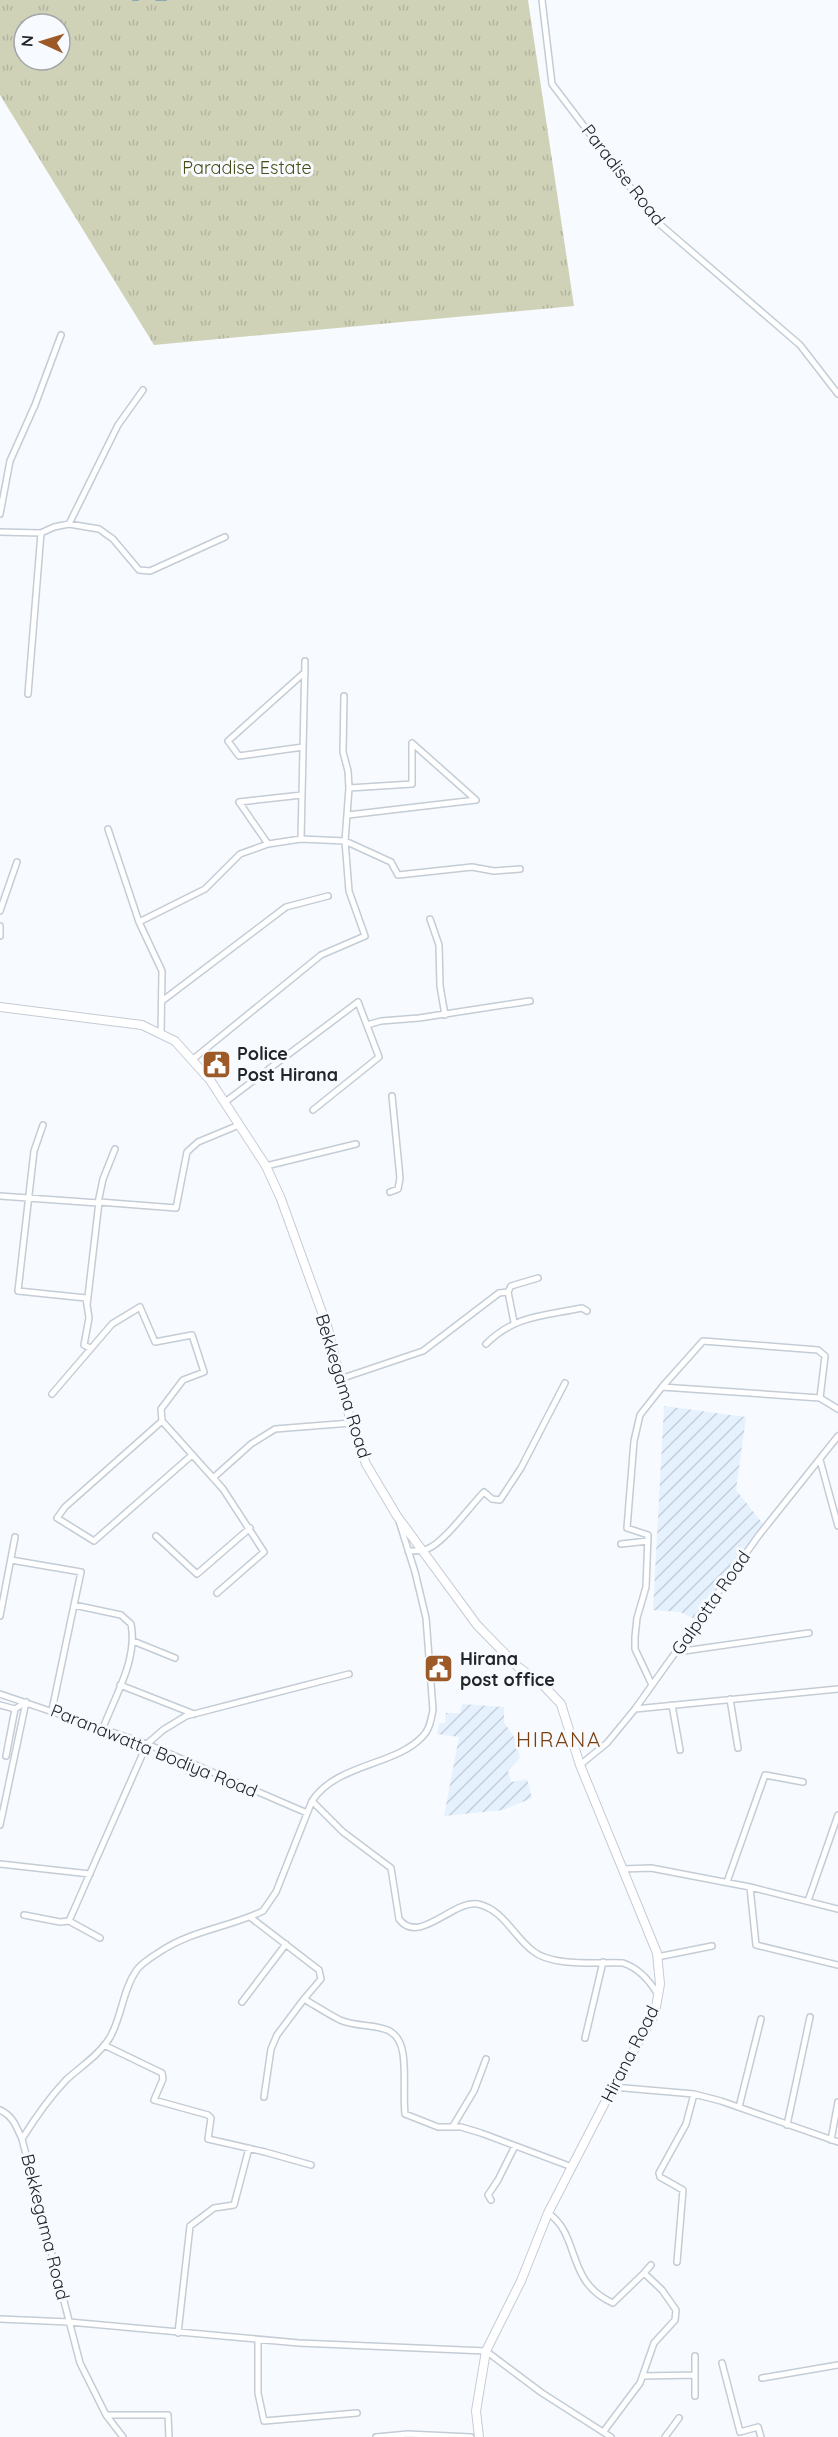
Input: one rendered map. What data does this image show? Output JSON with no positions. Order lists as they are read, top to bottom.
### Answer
{
  "streets": {
    "street": [
      "Paradise Road",
      "Bekkegama Road",
      "Galpotta Road",
      "Paranawatta Bodiya Road",
      "Hirana Road"
    ]
  },
  "crossings": [
    ["Bekkegama Road", "Paranawatta Bodiya Road"],
    ["Bekkegama Road", "Hirana Road"]
  ],
  "districts": ["HIRANA"],
  "parks": ["Paradise Estate"],
  "places": {
    "public building": ["Police Post Hirana", "Hirana post office"]
  },
  "north": "left"
}
